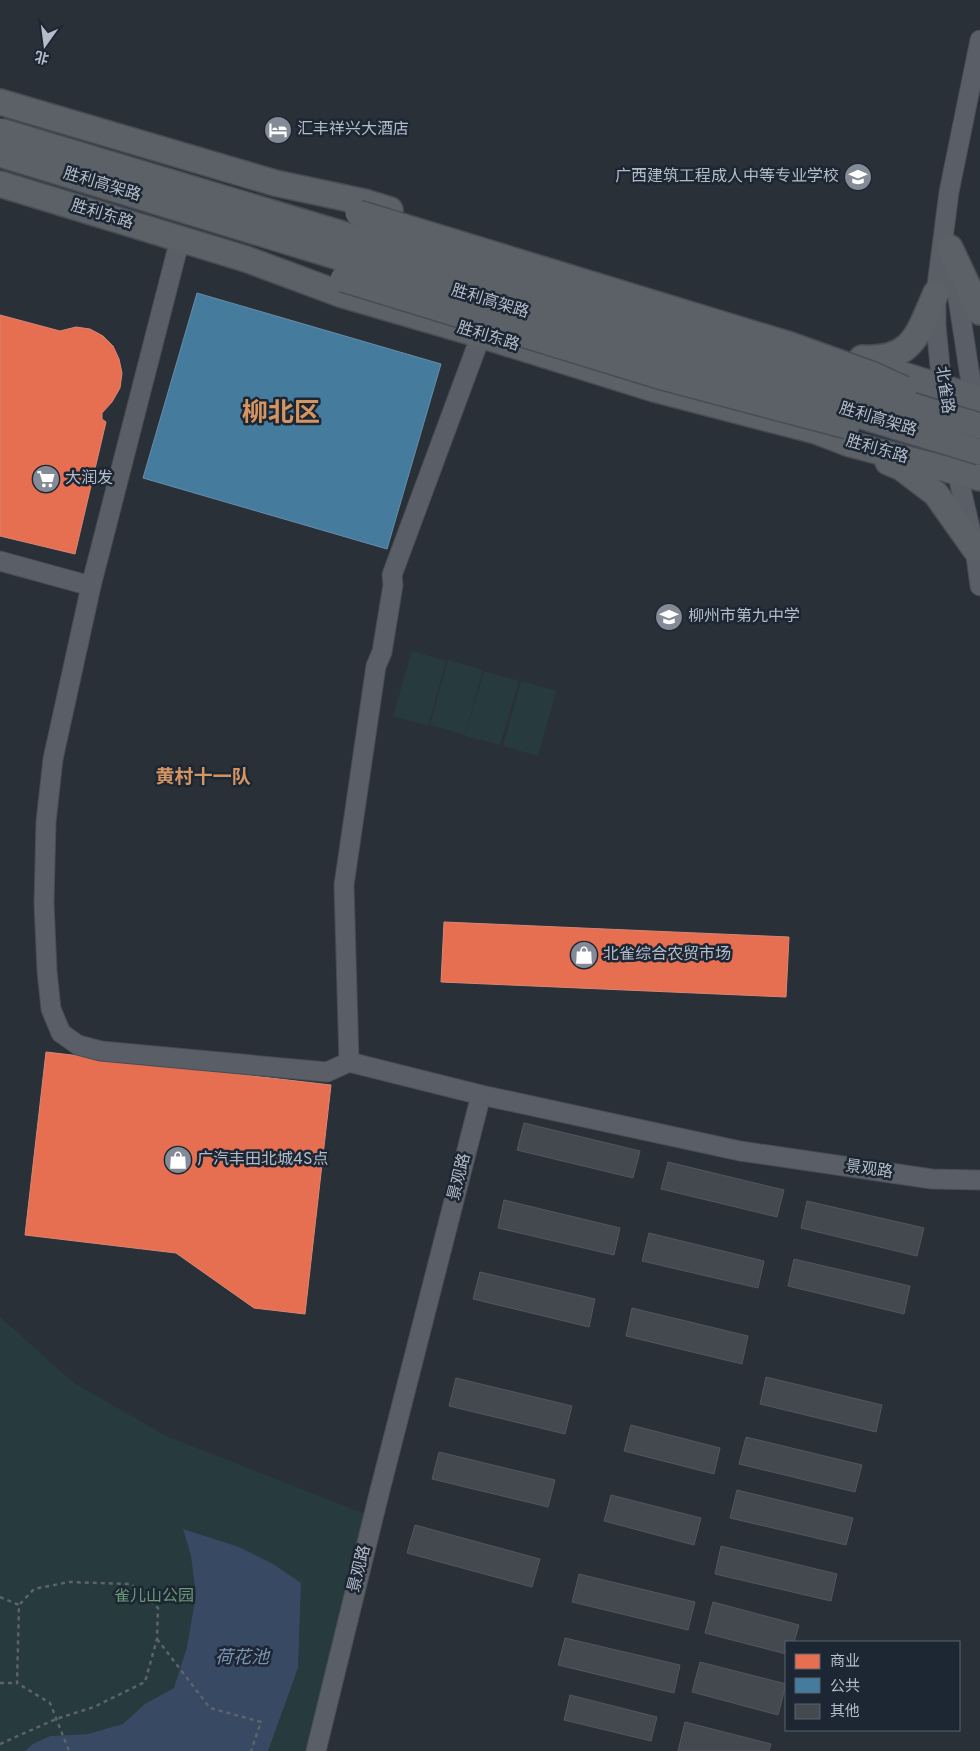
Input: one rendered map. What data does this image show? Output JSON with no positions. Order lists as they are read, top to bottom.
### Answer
{
  "streets": {
    "main road": ["胜利高架路", "胜利东路"],
    "street": ["北雀路", "景观路"]
  },
  "crossings": [
    ["胜利东路", "北雀路"]
  ],
  "districts": ["柳北区", "黄村十一队"],
  "water": ["荷花池"],
  "parks": ["雀儿山公园"],
  "places": {
    "hotel": ["汇丰祥兴大酒店"],
    "school or university": ["广西建筑工程成人中等专业学校", "柳州市第九中学"],
    "supermarket": ["大润发"],
    "shop": ["北雀综合农贸市场", "广汽丰田北城4S点"]
  },
  "legend": ["商业", "公共", "其他"],
  "north": "bottom"
}
